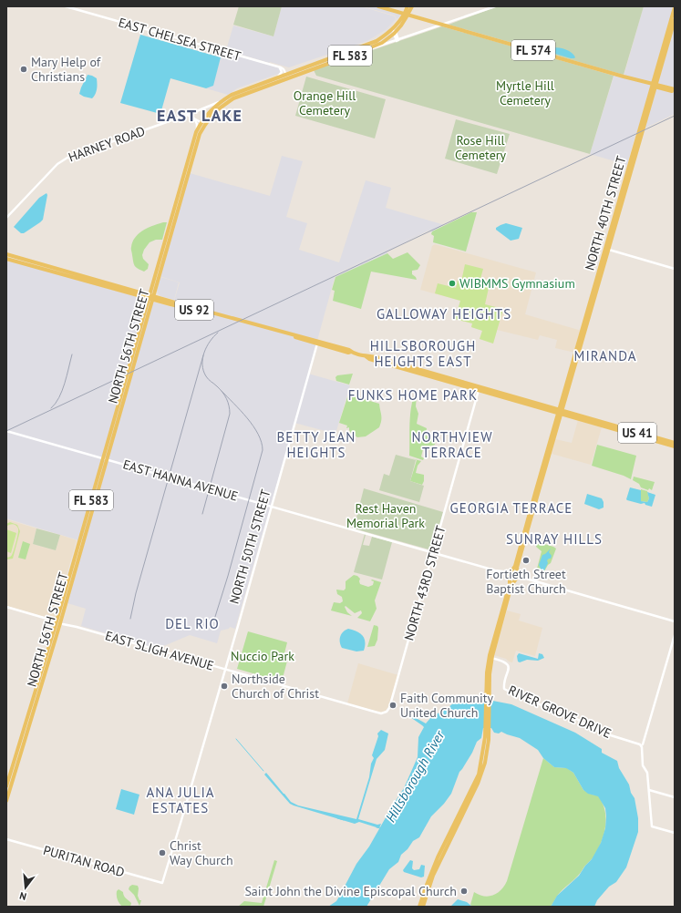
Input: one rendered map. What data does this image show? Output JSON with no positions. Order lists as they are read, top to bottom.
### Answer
{
  "streets": {
    "main road": [
      "FL 574",
      "FL 583",
      "NORTH 40TH STREET",
      "US 92",
      "NORTH 56TH STREET",
      "US 41"
    ],
    "street": [
      "EAST CHELSEA STREET",
      "HARNEY ROAD",
      "EAST HANNA AVENUE",
      "NORTH 50TH STREET",
      "NORTH 43RD STREET",
      "EAST SLIGH AVENUE",
      "RIVER GROVE DRIVE",
      "PURITAN ROAD"
    ]
  },
  "crossings": [
    ["EAST CHELSEA STREET", "NORTH 56TH STREET"],
    ["FL 574", "FL 583"],
    ["FL 574", "NORTH 40TH STREET"],
    ["FL 583", "NORTH 56TH STREET"],
    ["HARNEY ROAD", "NORTH 56TH STREET"],
    ["NORTH 40TH STREET", "US 92"],
    ["NORTH 40TH STREET", "US 41"],
    ["NORTH 40TH STREET", "EAST HANNA AVENUE"],
    ["NORTH 40TH STREET", "RIVER GROVE DRIVE"],
    ["US 92", "NORTH 56TH STREET"],
    ["US 92", "US 41"],
    ["US 92", "NORTH 50TH STREET"],
    ["US 92", "NORTH 43RD STREET"],
    ["NORTH 56TH STREET", "EAST HANNA AVENUE"],
    ["NORTH 56TH STREET", "EAST SLIGH AVENUE"],
    ["EAST HANNA AVENUE", "NORTH 50TH STREET"],
    ["EAST HANNA AVENUE", "NORTH 43RD STREET"],
    ["NORTH 50TH STREET", "EAST SLIGH AVENUE"],
    ["NORTH 50TH STREET", "PURITAN ROAD"],
    ["NORTH 43RD STREET", "EAST SLIGH AVENUE"]
  ],
  "districts": [
    "EAST LAKE",
    "GALLOWAY HEIGHTS",
    "HILLSBOROUGH HEIGHTS EAST",
    "MIRANDA",
    "FUNKS HOME PARK",
    "BETTY JEAN HEIGHTS",
    "NORTHVIEW TERRACE",
    "GEORGIA TERRACE",
    "SUNRAY HILLS",
    "DEL RIO",
    "ANA JULIA ESTATES"
  ],
  "water": ["Hillsborough River"],
  "parks": [
    "Myrtle Hill Cemetery",
    "Orange Hill Cemetery",
    "Rose Hill Cemetery",
    "Rest Haven Memorial Park",
    "Nuccio Park"
  ],
  "places": [
    "Mary Help of Christians",
    "WIBMMS Gymnasium",
    "Fortieth Street Baptist Church",
    "Northside Church of Christ",
    "Faith Community United Church",
    "Christ Way Church",
    "Saint John the Divine Episcopal Church"
  ],
  "north": "bottom"
}
